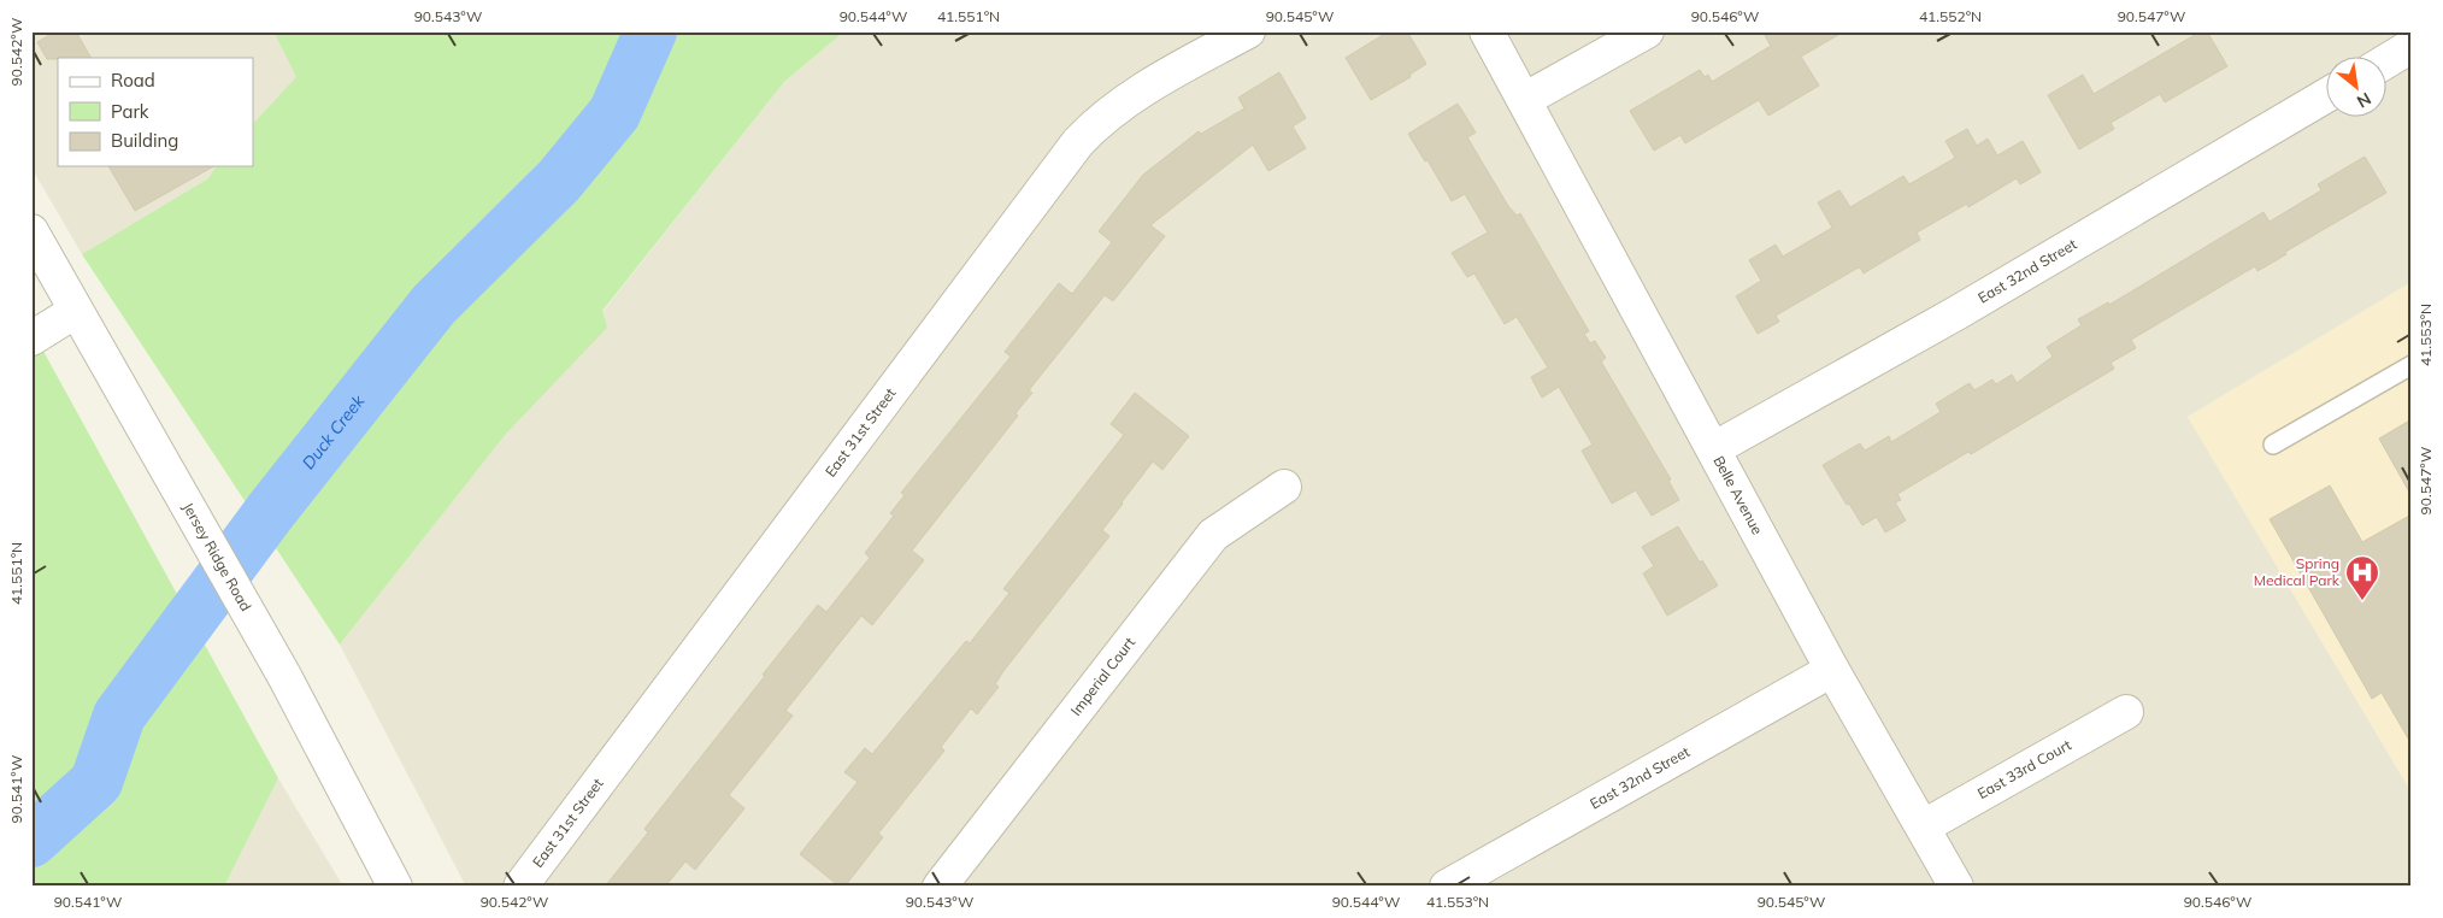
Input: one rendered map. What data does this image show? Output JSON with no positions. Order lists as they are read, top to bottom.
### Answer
{
  "streets": {
    "street": [
      "East 32nd Street",
      "East 31st Street",
      "Belle Avenue",
      "Jersey Ridge Road",
      "Imperial Court",
      "East 33rd Court"
    ]
  },
  "crossings": [
    ["East 32nd Street", "Belle Avenue"],
    ["Belle Avenue", "East 33rd Court"]
  ],
  "water": ["Duck Creek"],
  "places": {
    "hospital": ["Spring Medical Park"]
  },
  "legend": ["Road", "Park", "Building"],
  "north": "bottom right",
  "coordinates": [
    "90.543°W",
    "90.544°W",
    "41.551°N",
    "90.545°W",
    "90.546°W",
    "41.552°N",
    "90.547°W",
    "90.542°W",
    "41.553°N",
    "90.541°W"
  ]
}
